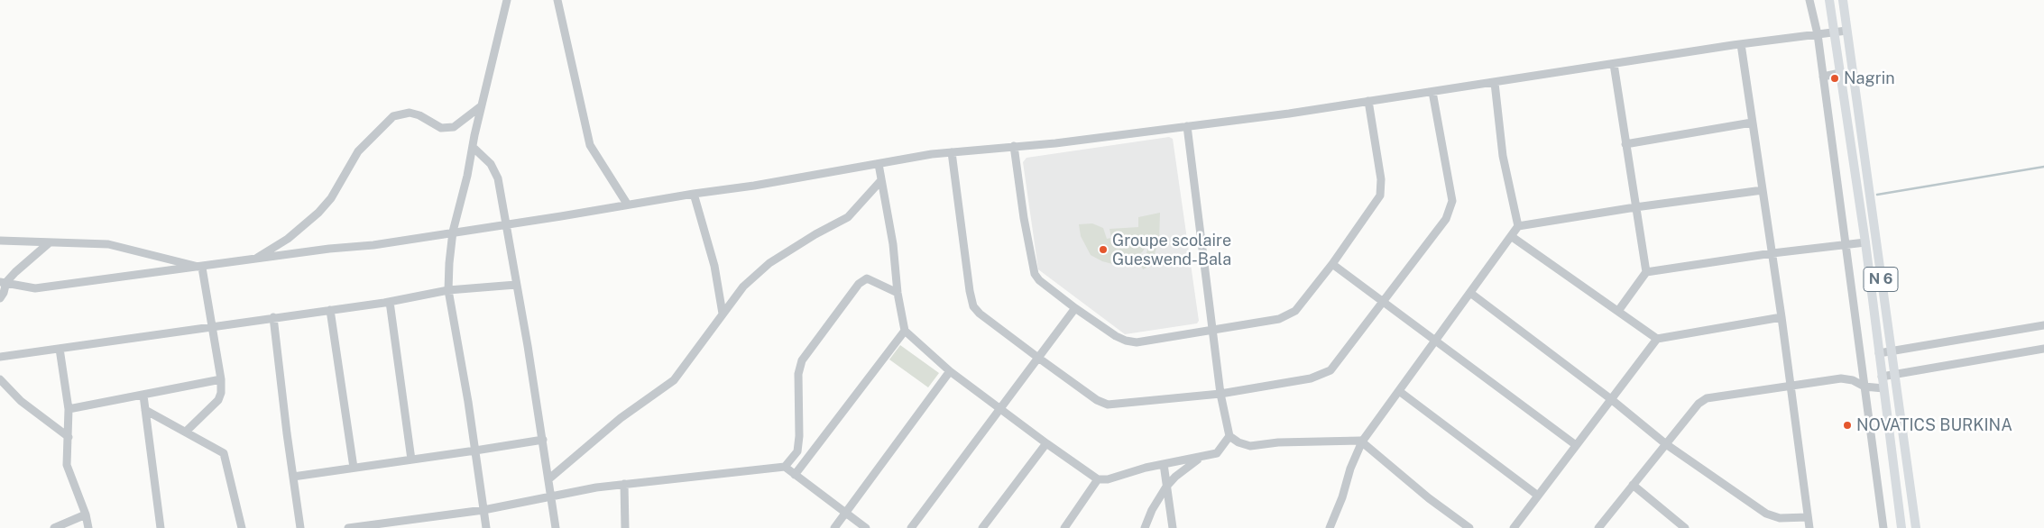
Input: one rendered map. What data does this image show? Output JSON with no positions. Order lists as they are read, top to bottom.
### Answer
{
  "streets": {
    "main road": ["N 6"]
  },
  "places": ["Nagrin", "Groupe scolaire Gueswend-Bala", "NOVATICS BURKINA"]
}
